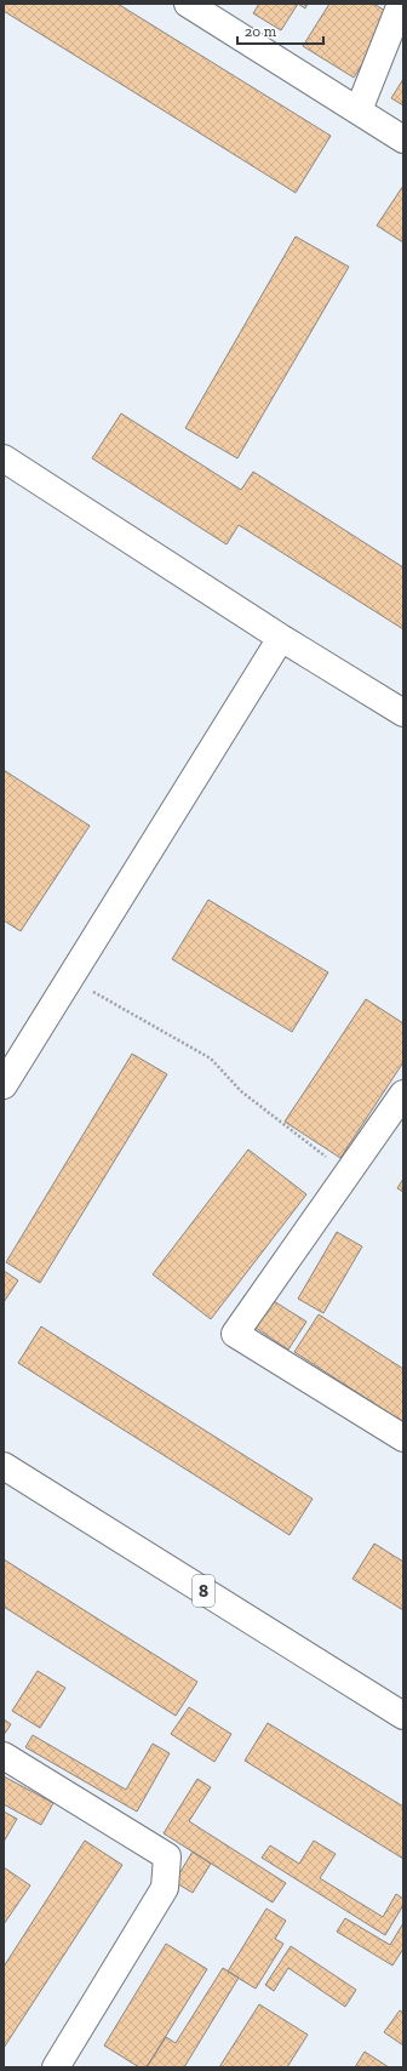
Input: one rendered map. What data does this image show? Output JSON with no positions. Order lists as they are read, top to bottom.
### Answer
{
  "streets": {
    "street": ["8"]
  },
  "scale_bar": "20 m"
}
